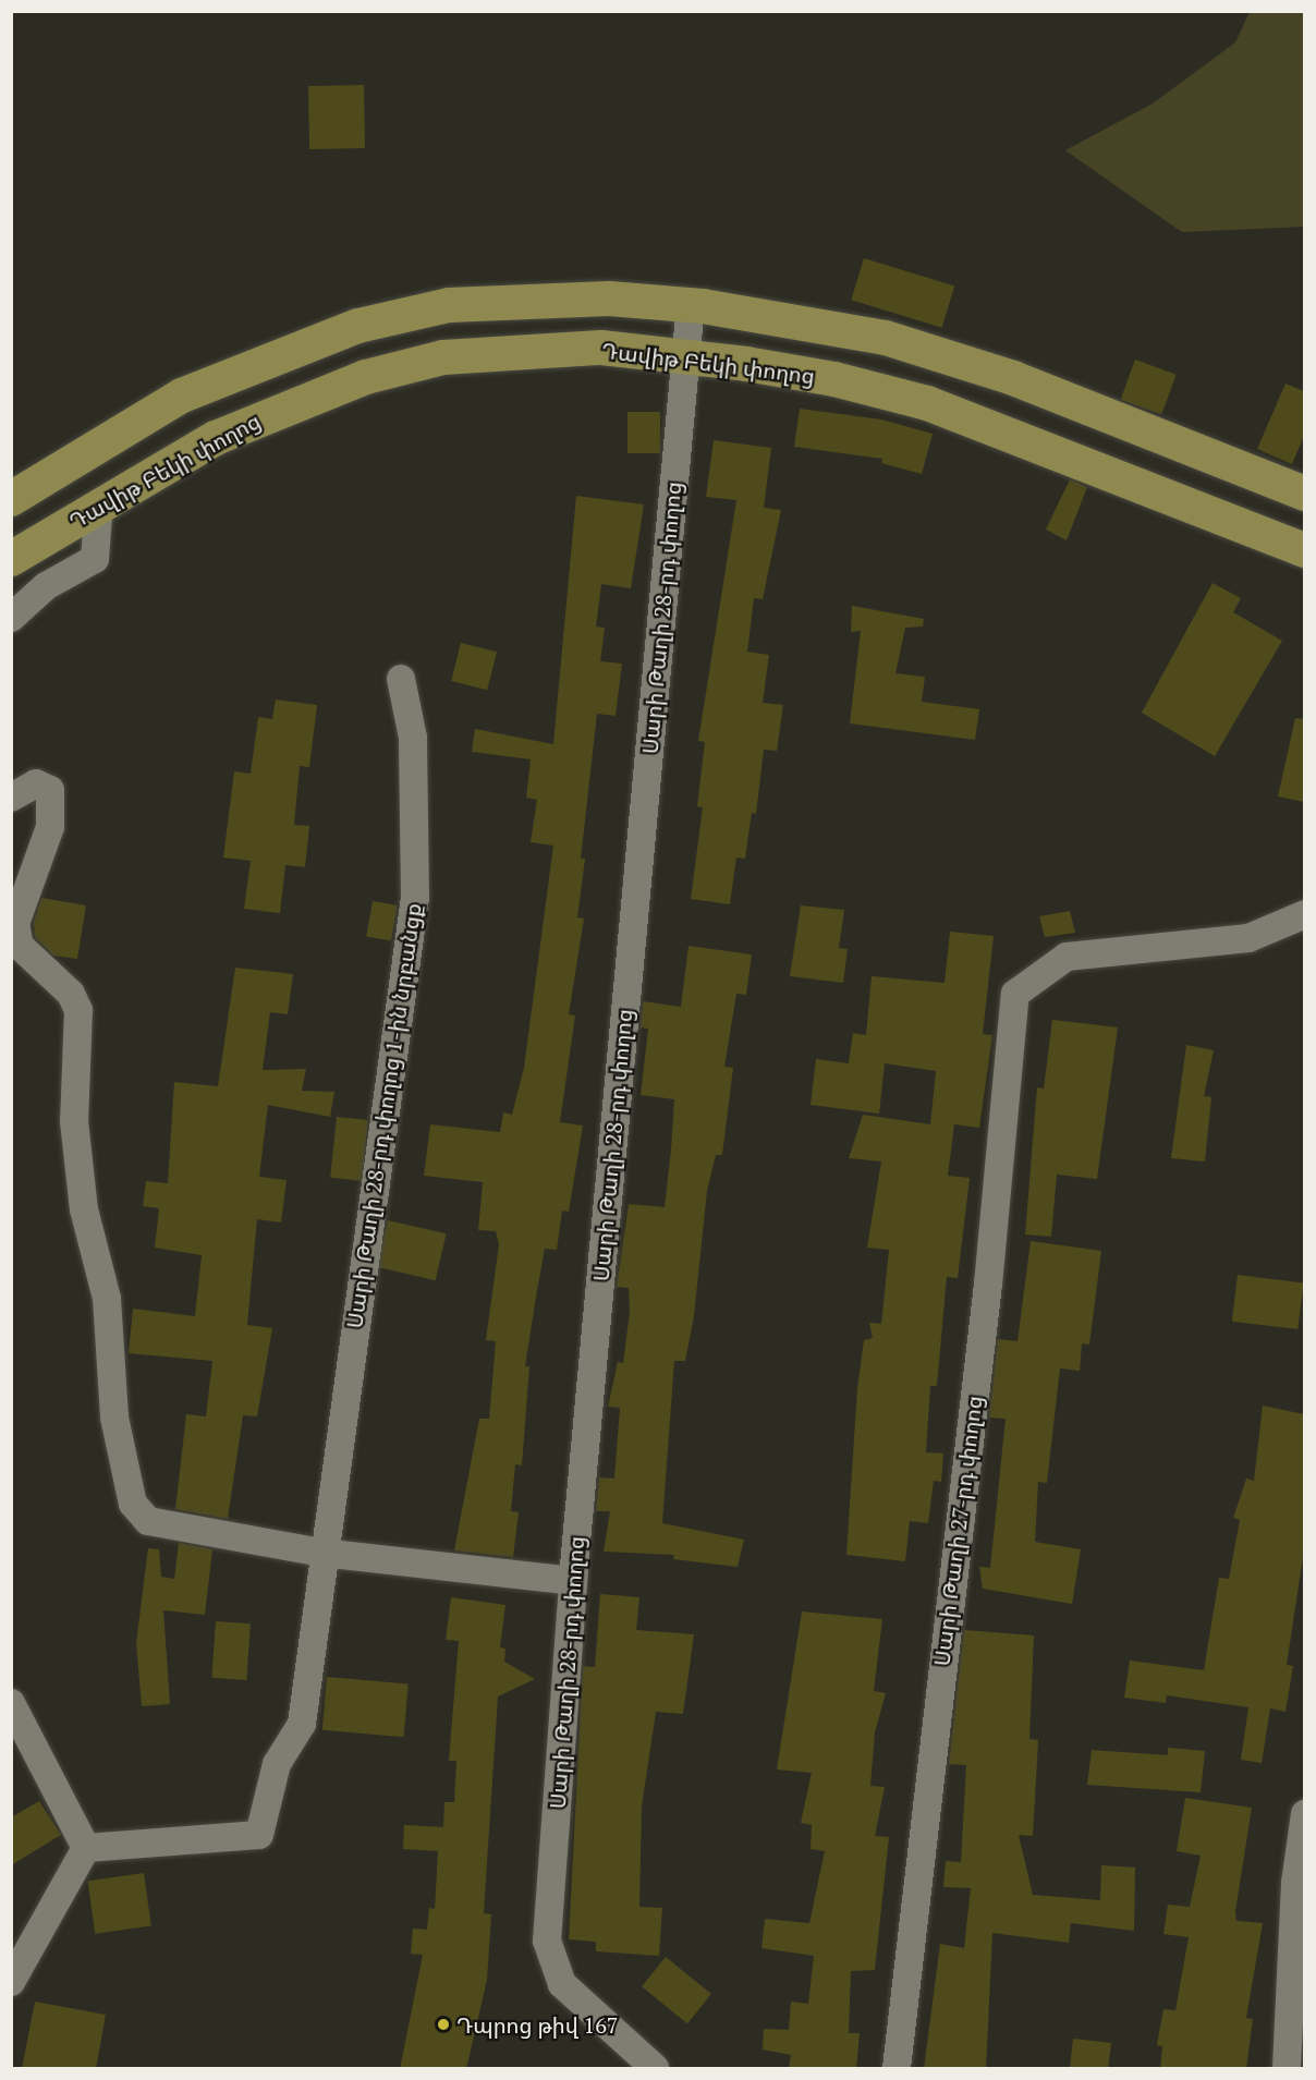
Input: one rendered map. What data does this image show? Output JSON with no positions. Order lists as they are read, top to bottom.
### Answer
{
  "streets": {
    "main road": ["Դավիթ Բեկի փողոց"],
    "street": ["Սարի Թաղի 28-րդ փողոց", "Սարի Թաղի 28-րդ փողոց 1-ին նրբանցք", "Սարի Թաղի 27-րդ փողոց"]
  },
  "crossings": [
    ["Դավիթ Բեկի փողոց", "Սարի Թաղի 28-րդ փողոց"]
  ],
  "places": ["Դպրոց թիվ 167"]
}
